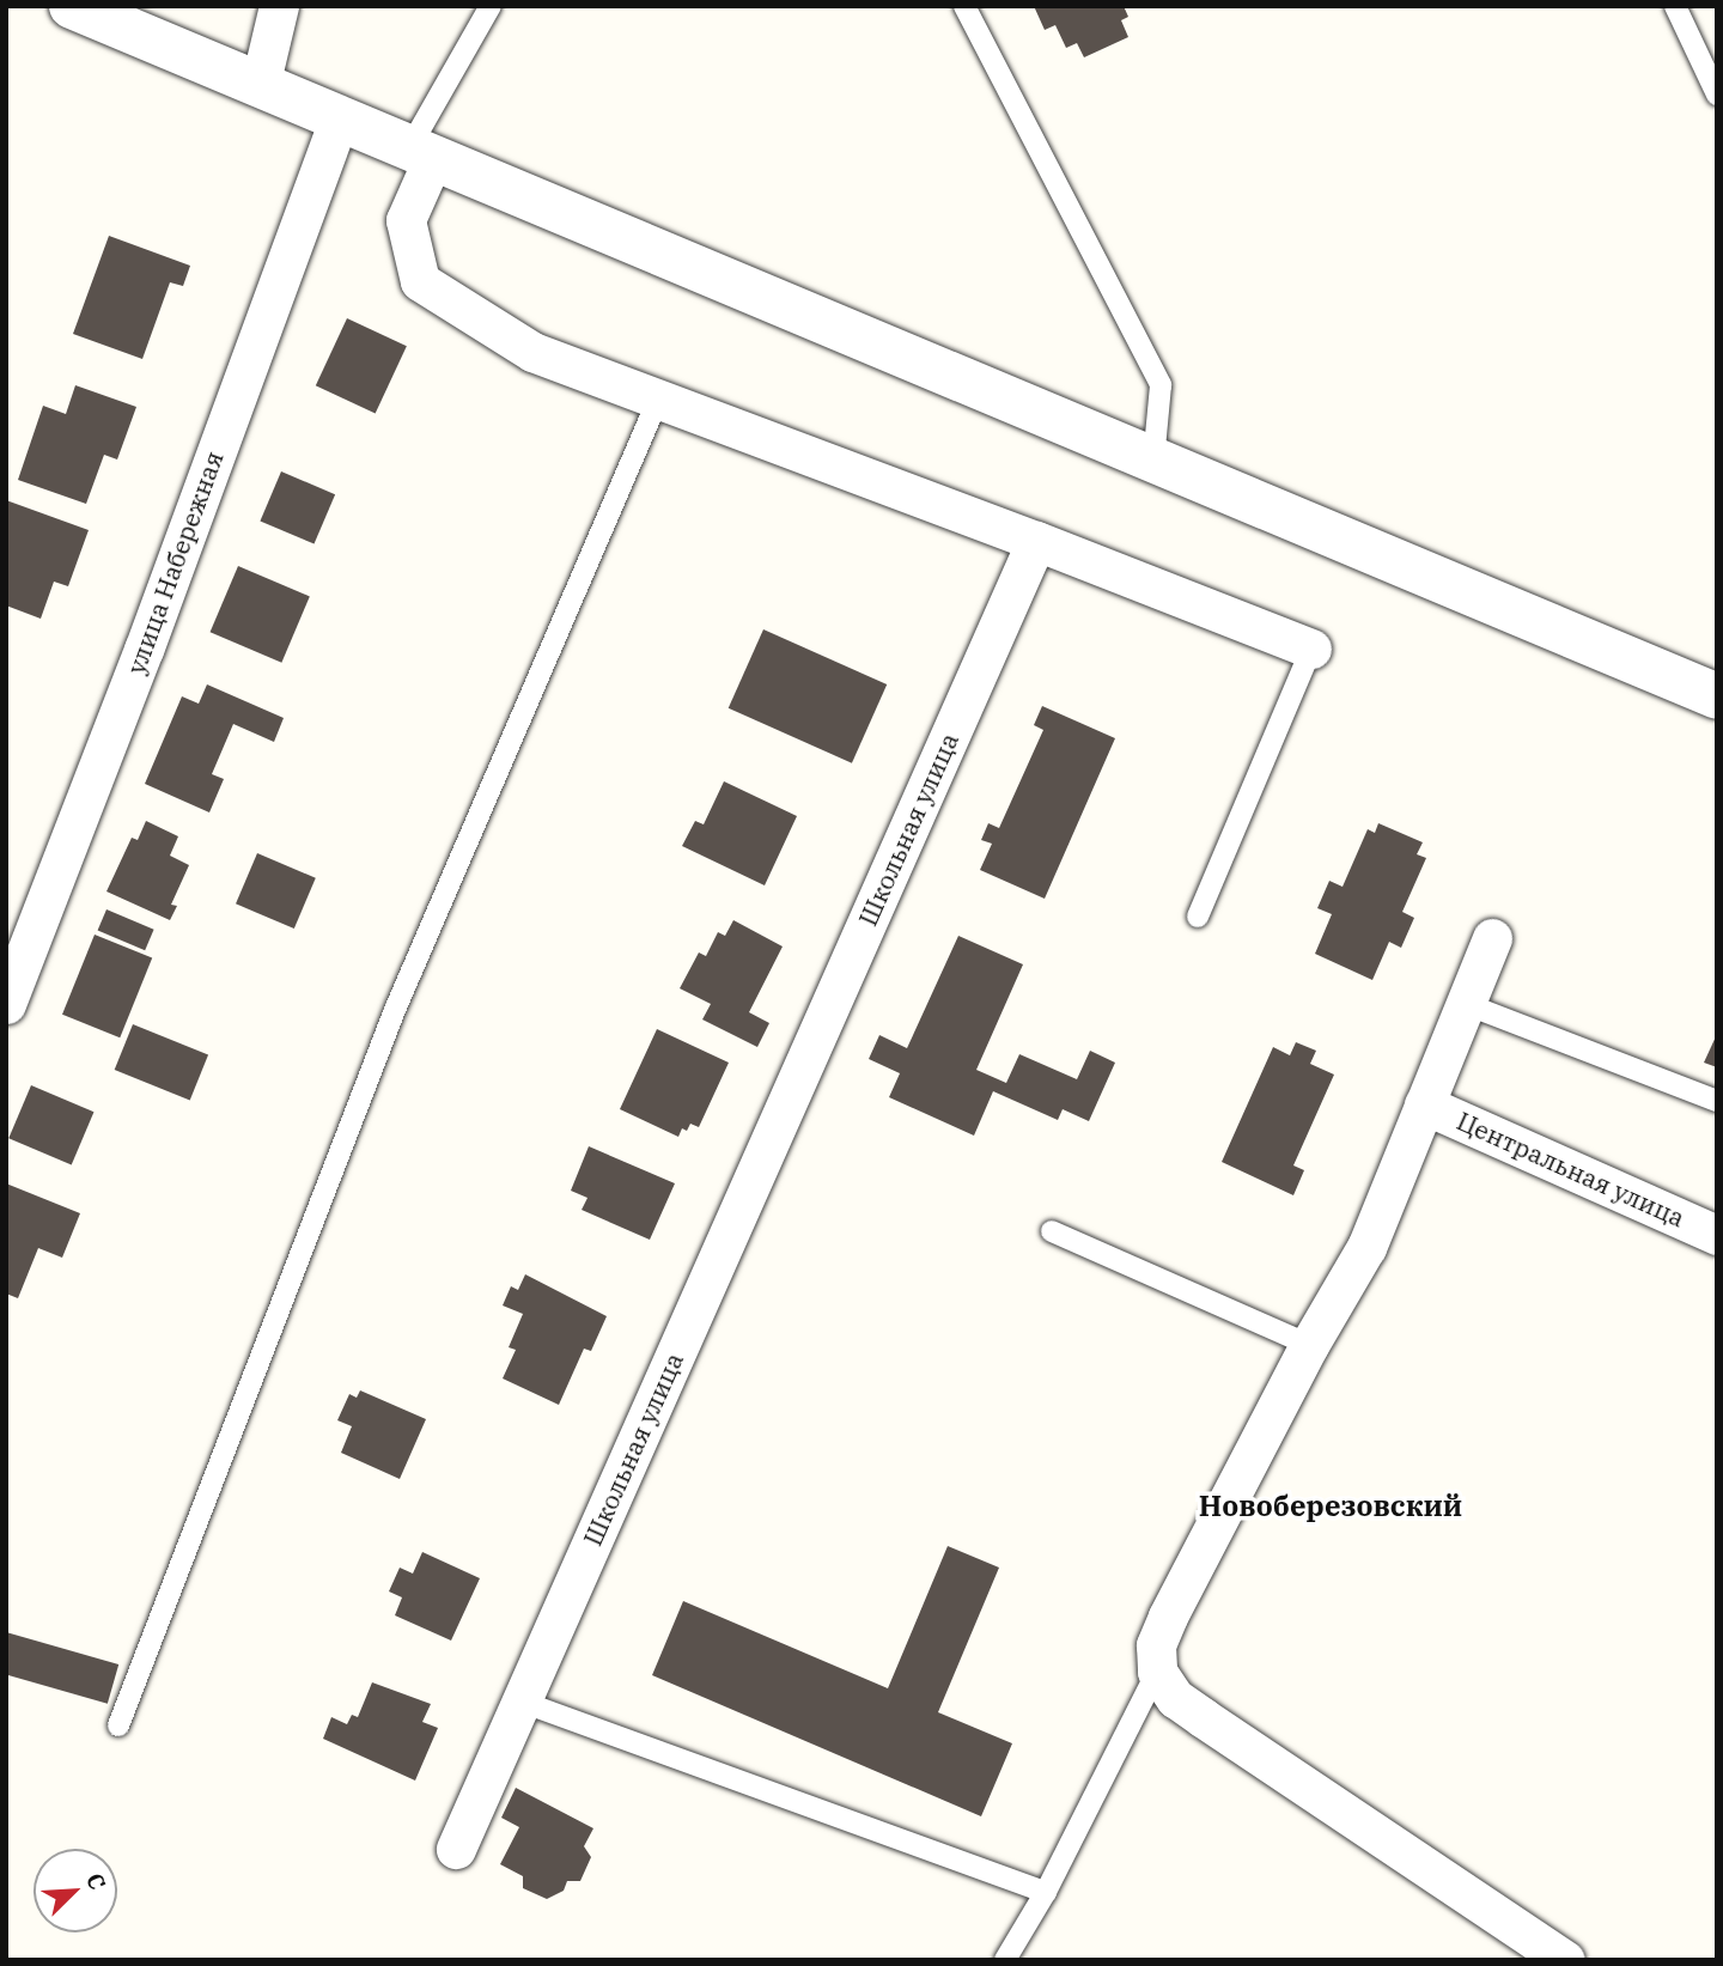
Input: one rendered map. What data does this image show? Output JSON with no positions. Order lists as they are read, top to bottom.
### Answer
{
  "streets": {
    "street": ["улица Набережная", "Школьная улица", "Центральная улица"]
  },
  "districts": ["Новоберезовский"],
  "north": "top right"
}
